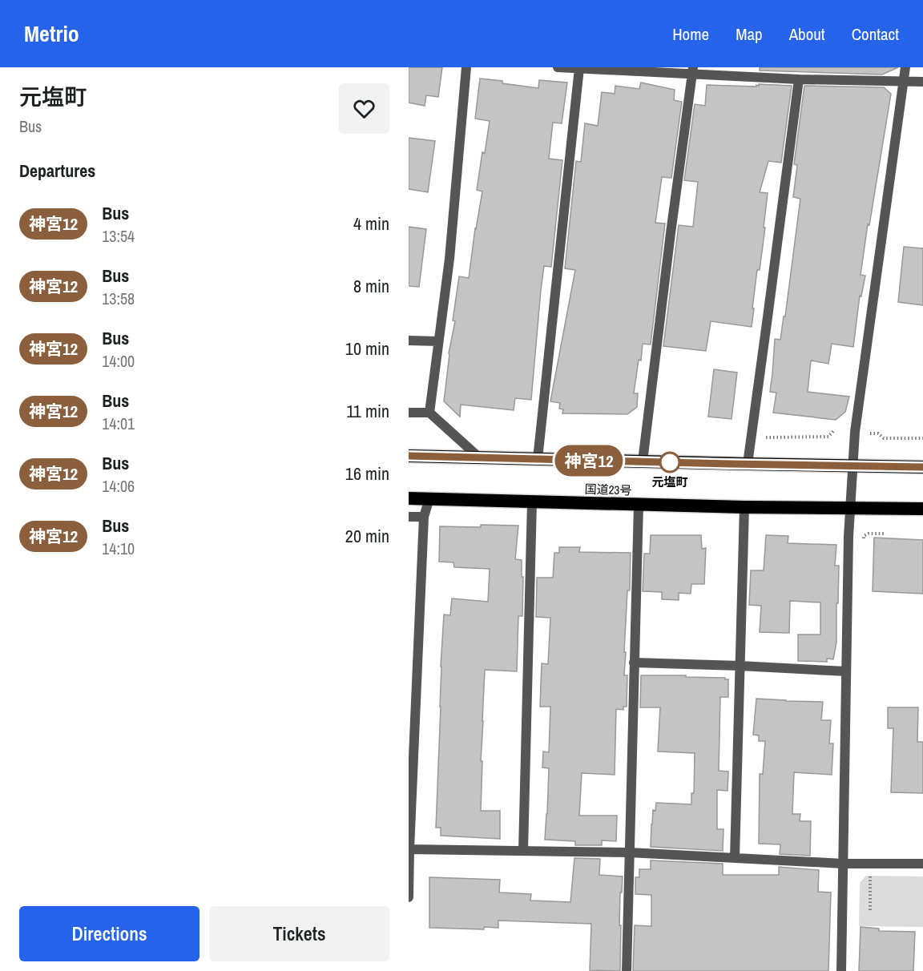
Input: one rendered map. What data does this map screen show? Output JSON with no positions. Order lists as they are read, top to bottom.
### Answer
{
  "streets": {
    "highway": ["国道23号"]
  },
  "places": ["元塩町"],
  "lines": ["bus line 神宮12"],
  "page": {
    "header": "Metrio",
    "nav": [
      "Home",
      "Map",
      "About",
      "Contact"
    ],
    "heading": [
      ["元塩町", "Bus"],
      "Departures"
    ],
    "on_map": "神宮12",
    "list": [
      {
        "mark": "神宮12",
        "name": "Bus",
        "note": "13:54",
        "value": "4 min"
      },
      {
        "mark": "神宮12",
        "name": "Bus",
        "note": "13:58",
        "value": "8 min"
      },
      {
        "mark": "神宮12",
        "name": "Bus",
        "note": "14:00",
        "value": "10 min"
      },
      {
        "mark": "神宮12",
        "name": "Bus",
        "note": "14:01",
        "value": "11 min"
      },
      {
        "mark": "神宮12",
        "name": "Bus",
        "note": "14:06",
        "value": "16 min"
      },
      {
        "mark": "神宮12",
        "name": "Bus",
        "note": "14:10",
        "value": "20 min"
      }
    ],
    "buttons": ["Directions", "Tickets"]
  }
}
